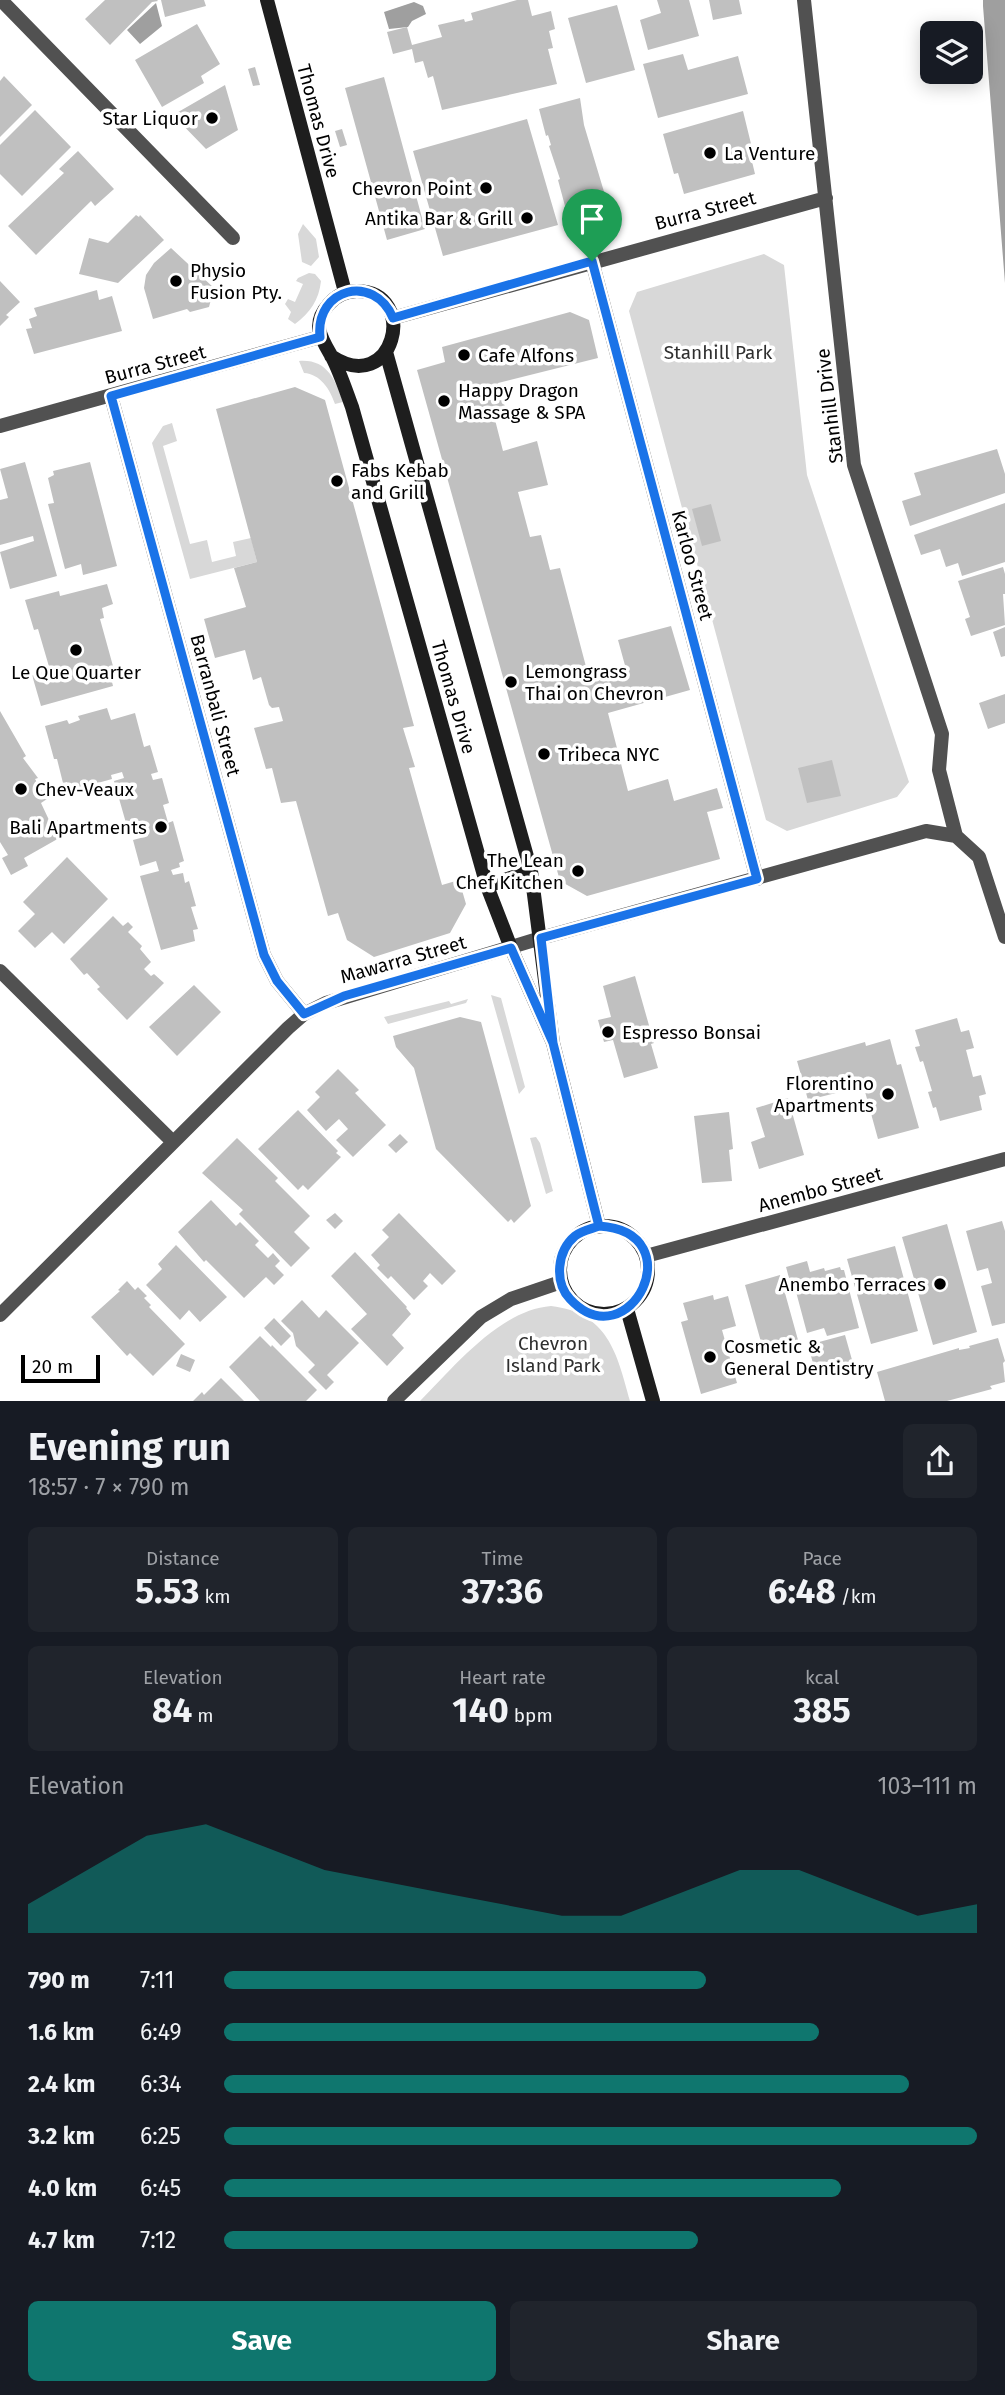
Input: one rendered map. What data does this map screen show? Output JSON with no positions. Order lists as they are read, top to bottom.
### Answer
{
  "streets": {
    "main road": ["Thomas Drive"],
    "street": [
      "Burra Street",
      "Stanhill Drive",
      "Karloo Street",
      "Barranbali Street",
      "Mawarra Street",
      "Anembo Street"
    ]
  },
  "crossings": [
    ["Thomas Drive", "Burra Street"],
    ["Thomas Drive", "Mawarra Street"],
    ["Thomas Drive", "Anembo Street"],
    ["Burra Street", "Stanhill Drive"],
    ["Burra Street", "Karloo Street"],
    ["Burra Street", "Barranbali Street"],
    ["Stanhill Drive", "Mawarra Street"],
    ["Karloo Street", "Mawarra Street"],
    ["Barranbali Street", "Mawarra Street"]
  ],
  "parks": ["Stanhill Park", "Chevron Island Park"],
  "places": [
    "Star Liquor",
    "La Venture",
    "Chevron Point",
    "Antika Bar & Grill",
    "Physio Fusion Pty.",
    "Cafe Alfons",
    "Happy Dragon Massage & SPA",
    "Fabs Kebab and Grill",
    "Le Que Quarter",
    "Lemongrass Thai on Chevron",
    "Tribeca NYC",
    "Chev-Veaux",
    "Bali Apartments",
    "The Lean Chef Kitchen",
    "Espresso Bonsai",
    "Florentino Apartments",
    "Anembo Terraces",
    "Cosmetic & General Dentistry"
  ],
  "scale_bar": "20 m",
  "page": {
    "scale": "20 m",
    "heading": ["Evening run", "18:57 · 7 × 790 m"],
    "stats": [
      ["Distance", "5.53 km"],
      ["Time", "37:36"],
      ["Pace", "6:48 /km"],
      ["Elevation", "84 m"],
      ["Heart rate", "140 bpm"],
      ["kcal", "385"]
    ],
    "chart": ["Elevation", "103–111 m"],
    "list": [
      {
        "name": "790 m",
        "note": "7:11"
      },
      {
        "name": "1.6 km",
        "note": "6:49"
      },
      {
        "name": "2.4 km",
        "note": "6:34"
      },
      {
        "name": "3.2 km",
        "note": "6:25"
      },
      {
        "name": "4.0 km",
        "note": "6:45"
      },
      {
        "name": "4.7 km",
        "note": "7:12"
      }
    ],
    "buttons": ["Save", "Share"]
  }
}
